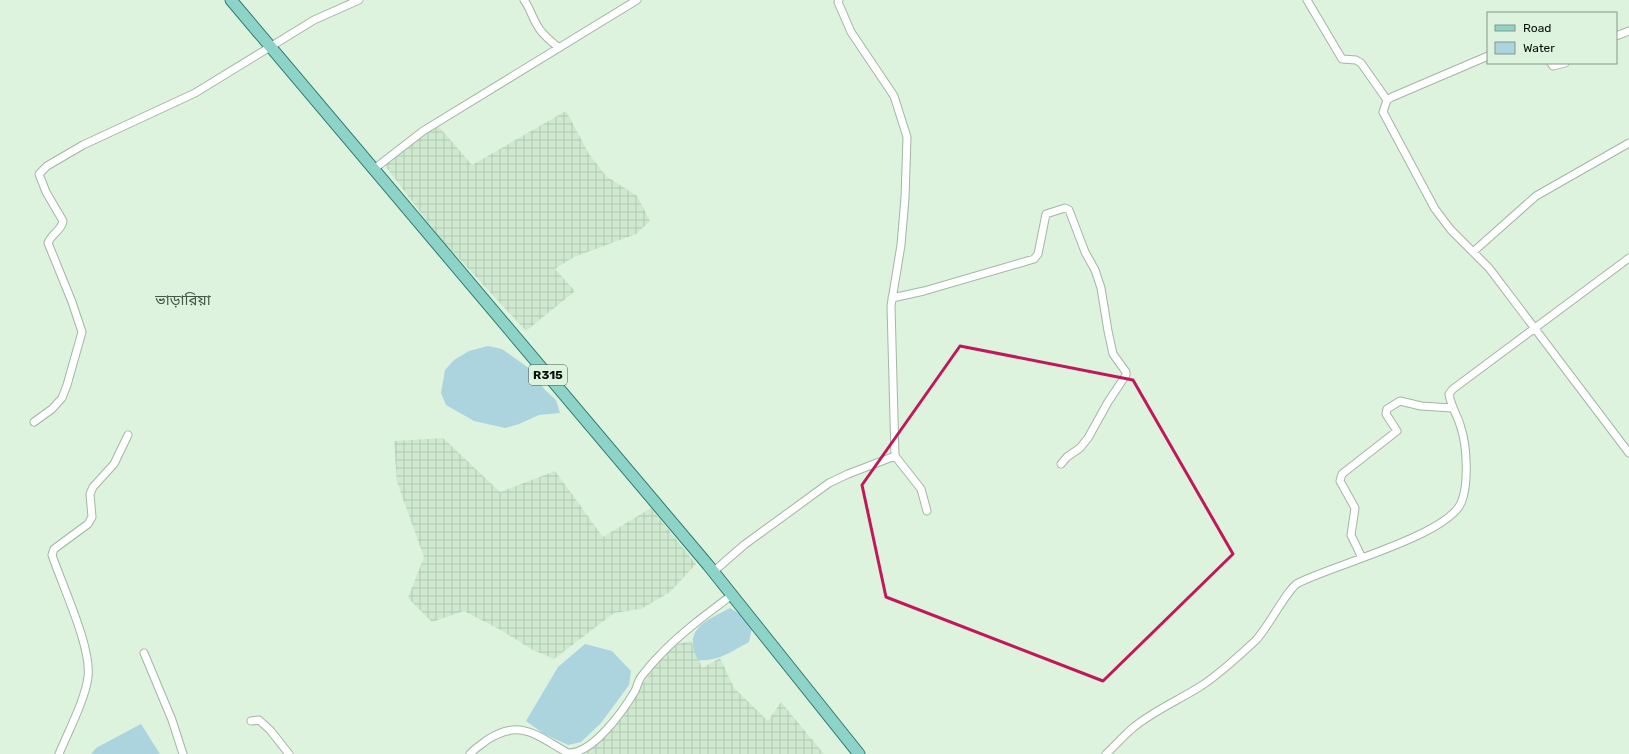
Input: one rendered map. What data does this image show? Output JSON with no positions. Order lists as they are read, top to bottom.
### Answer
{
  "streets": {
    "main road": ["R315"]
  },
  "districts": ["ভাড়ারিয়া"],
  "legend": ["Road", "Water"]
}
